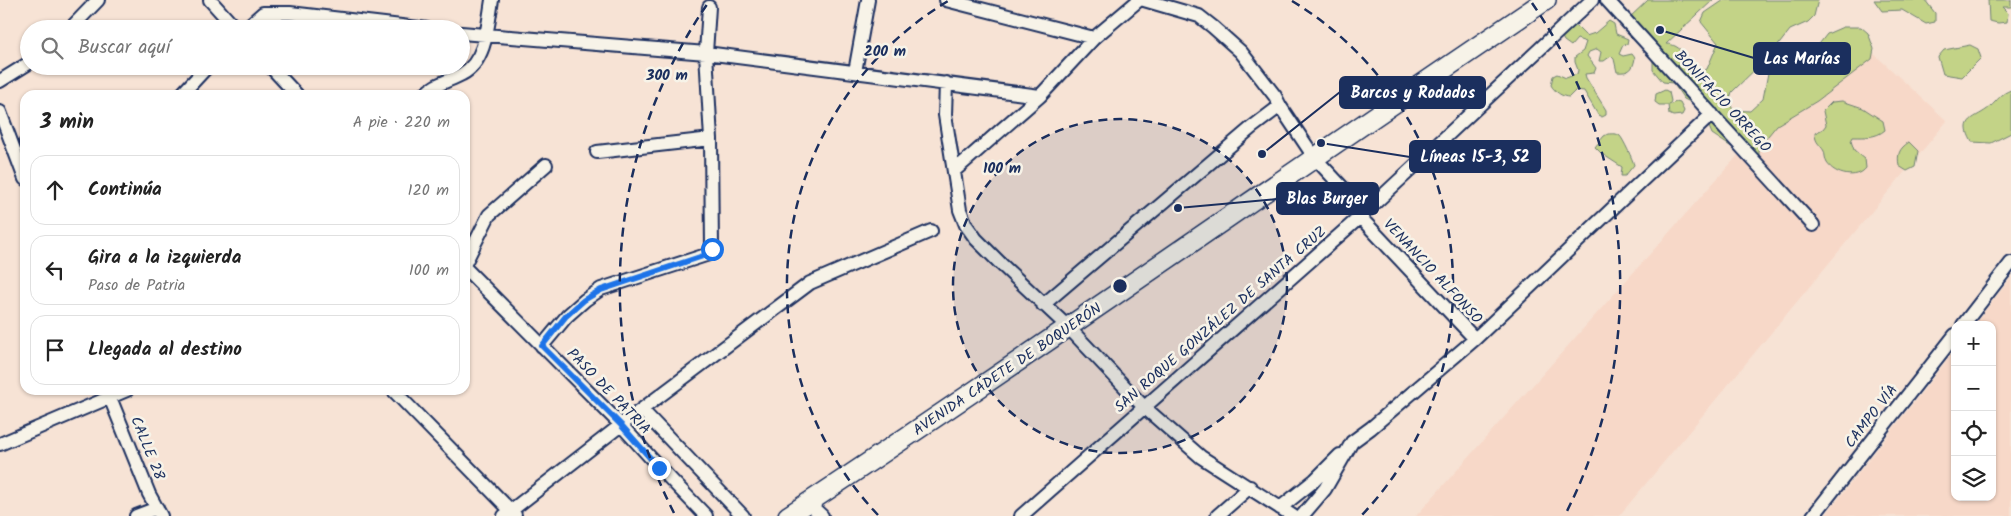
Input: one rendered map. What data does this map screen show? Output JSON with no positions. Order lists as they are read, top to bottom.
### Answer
{
  "streets": {
    "main road": ["AVENIDA CADETE DE BOQUERÓN"],
    "street": [
      "BONIFACIO ORREGO",
      "VENANCIO ALFONSO",
      "SAN ROQUE GONZÁLEZ DE SANTA CRUZ",
      "PASO DE PATRIA",
      "CAMPO VÍA",
      "CALLE 28"
    ]
  },
  "crossings": [
    ["VENANCIO ALFONSO", "SAN ROQUE GONZÁLEZ DE SANTA CRUZ"],
    ["VENANCIO ALFONSO", "AVENIDA CADETE DE BOQUERÓN"]
  ],
  "places": [
    "Las Marías",
    "Líneas 15-3, 52",
    "Barcos y Rodados",
    "Blas Burger"
  ],
  "page": {
    "search": "Buscar aquí",
    "heading": ["3 min", "A pie · 220 m"],
    "list": [
      ["Continúa", "120 m"],
      ["Gira a la izquierda", "Paso de Patria", "100 m"],
      "Llegada al destino"
    ],
    "map_buttons": ["+", "−"]
  },
  "rings": ["200 m", "300 m", "100 m"]
}
